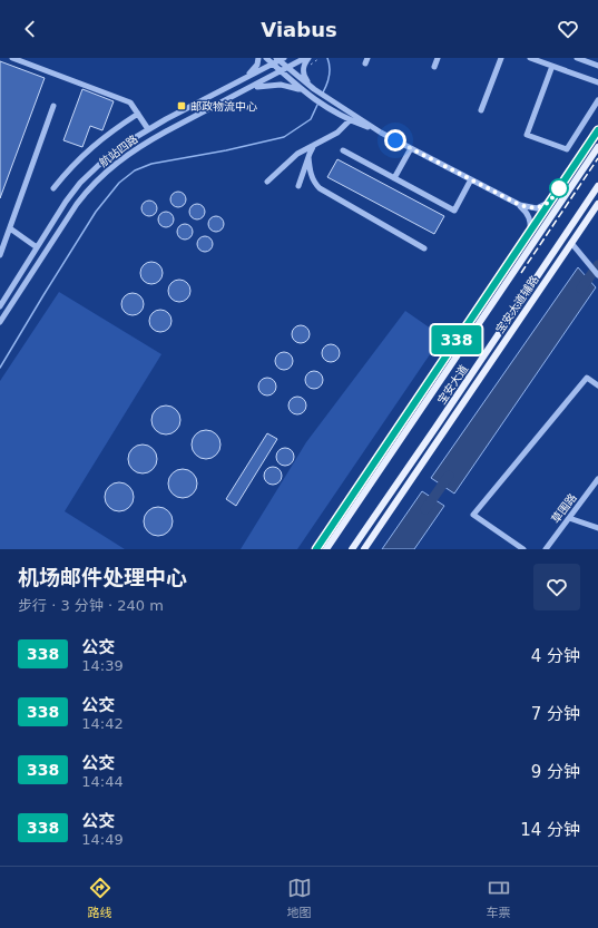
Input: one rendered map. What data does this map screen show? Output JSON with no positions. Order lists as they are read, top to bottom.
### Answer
{
  "streets": {
    "main road": ["宝安大道辅路", "宝安大道"],
    "street": ["航站四路", "草围路"]
  },
  "places": {
    "transit": ["邮政物流中心"]
  },
  "lines": ["bus line 338"],
  "page": {
    "header": "Viabus",
    "on_map": "338",
    "heading": ["机场邮件处理中心", "步行 · 3 分钟 · 240 m"],
    "list": [
      {
        "mark": "338",
        "name": "公交",
        "note": "14:39",
        "value": "4 分钟"
      },
      {
        "mark": "338",
        "name": "公交",
        "note": "14:42",
        "value": "7 分钟"
      },
      {
        "mark": "338",
        "name": "公交",
        "note": "14:44",
        "value": "9 分钟"
      },
      {
        "mark": "338",
        "name": "公交",
        "note": "14:49",
        "value": "14 分钟"
      }
    ],
    "tabs": ["路线", "地图", "车票"]
  }
}
